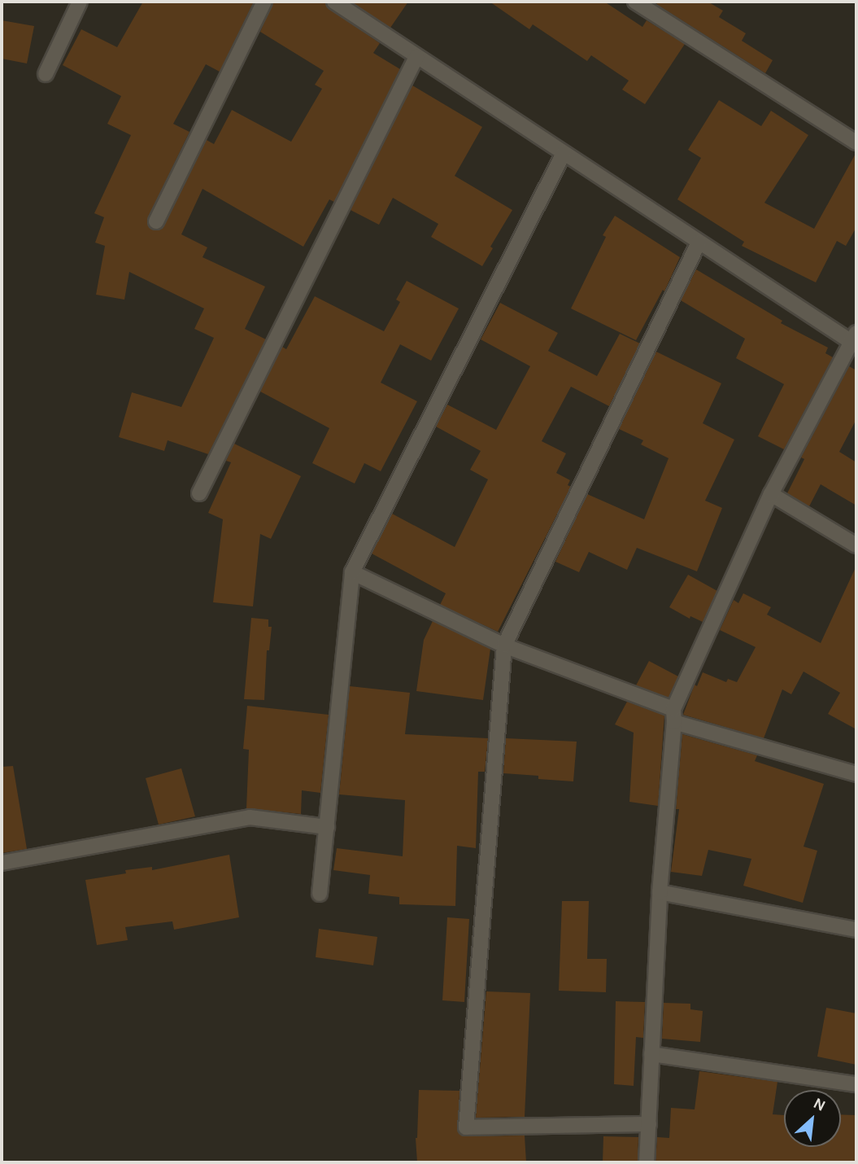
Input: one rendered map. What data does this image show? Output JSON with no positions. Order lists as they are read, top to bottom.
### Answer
{
  "north": "top right"
}
